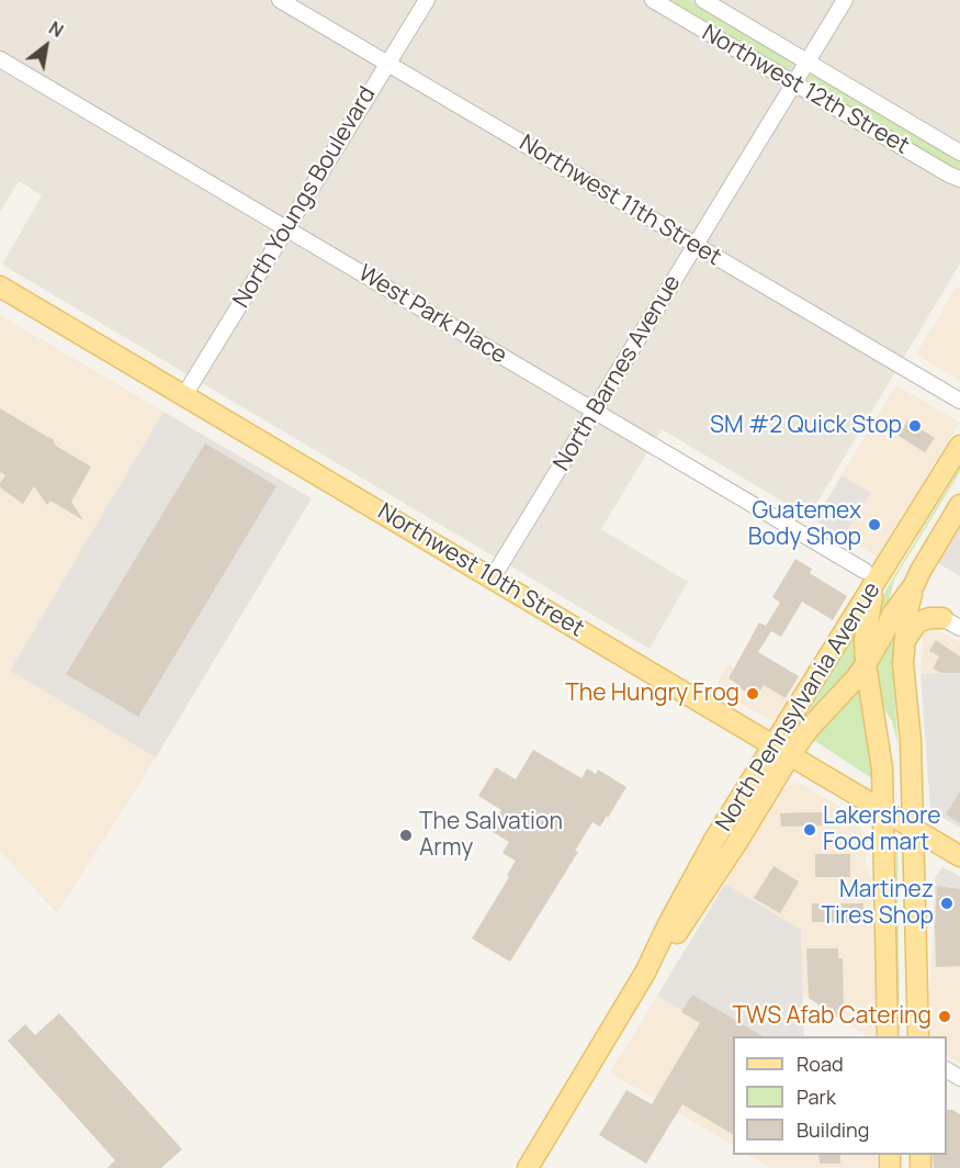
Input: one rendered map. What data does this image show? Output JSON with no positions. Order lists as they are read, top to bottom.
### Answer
{
  "streets": {
    "main road": ["Northwest 10th Street", "North Pennsylvania Avenue"],
    "street": [
      "Northwest 12th Street",
      "North Youngs Boulevard",
      "Northwest 11th Street",
      "West Park Place",
      "North Barnes Avenue"
    ]
  },
  "crossings": [
    ["Northwest 12th Street", "North Barnes Avenue"],
    ["North Youngs Boulevard", "Northwest 11th Street"],
    ["North Youngs Boulevard", "West Park Place"],
    ["North Youngs Boulevard", "Northwest 10th Street"],
    ["Northwest 11th Street", "North Barnes Avenue"],
    ["West Park Place", "North Barnes Avenue"],
    ["West Park Place", "North Pennsylvania Avenue"],
    ["North Barnes Avenue", "Northwest 10th Street"],
    ["Northwest 10th Street", "North Pennsylvania Avenue"]
  ],
  "places": [
    "SM #2 Quick Stop",
    "Guatemex Body Shop",
    "The Hungry Frog",
    "Lakershore Food mart",
    "The Salvation Army",
    "Martinez Tires Shop",
    "TWS Afab Catering"
  ],
  "legend": ["Road", "Park", "Building"],
  "north": "top right"
}
